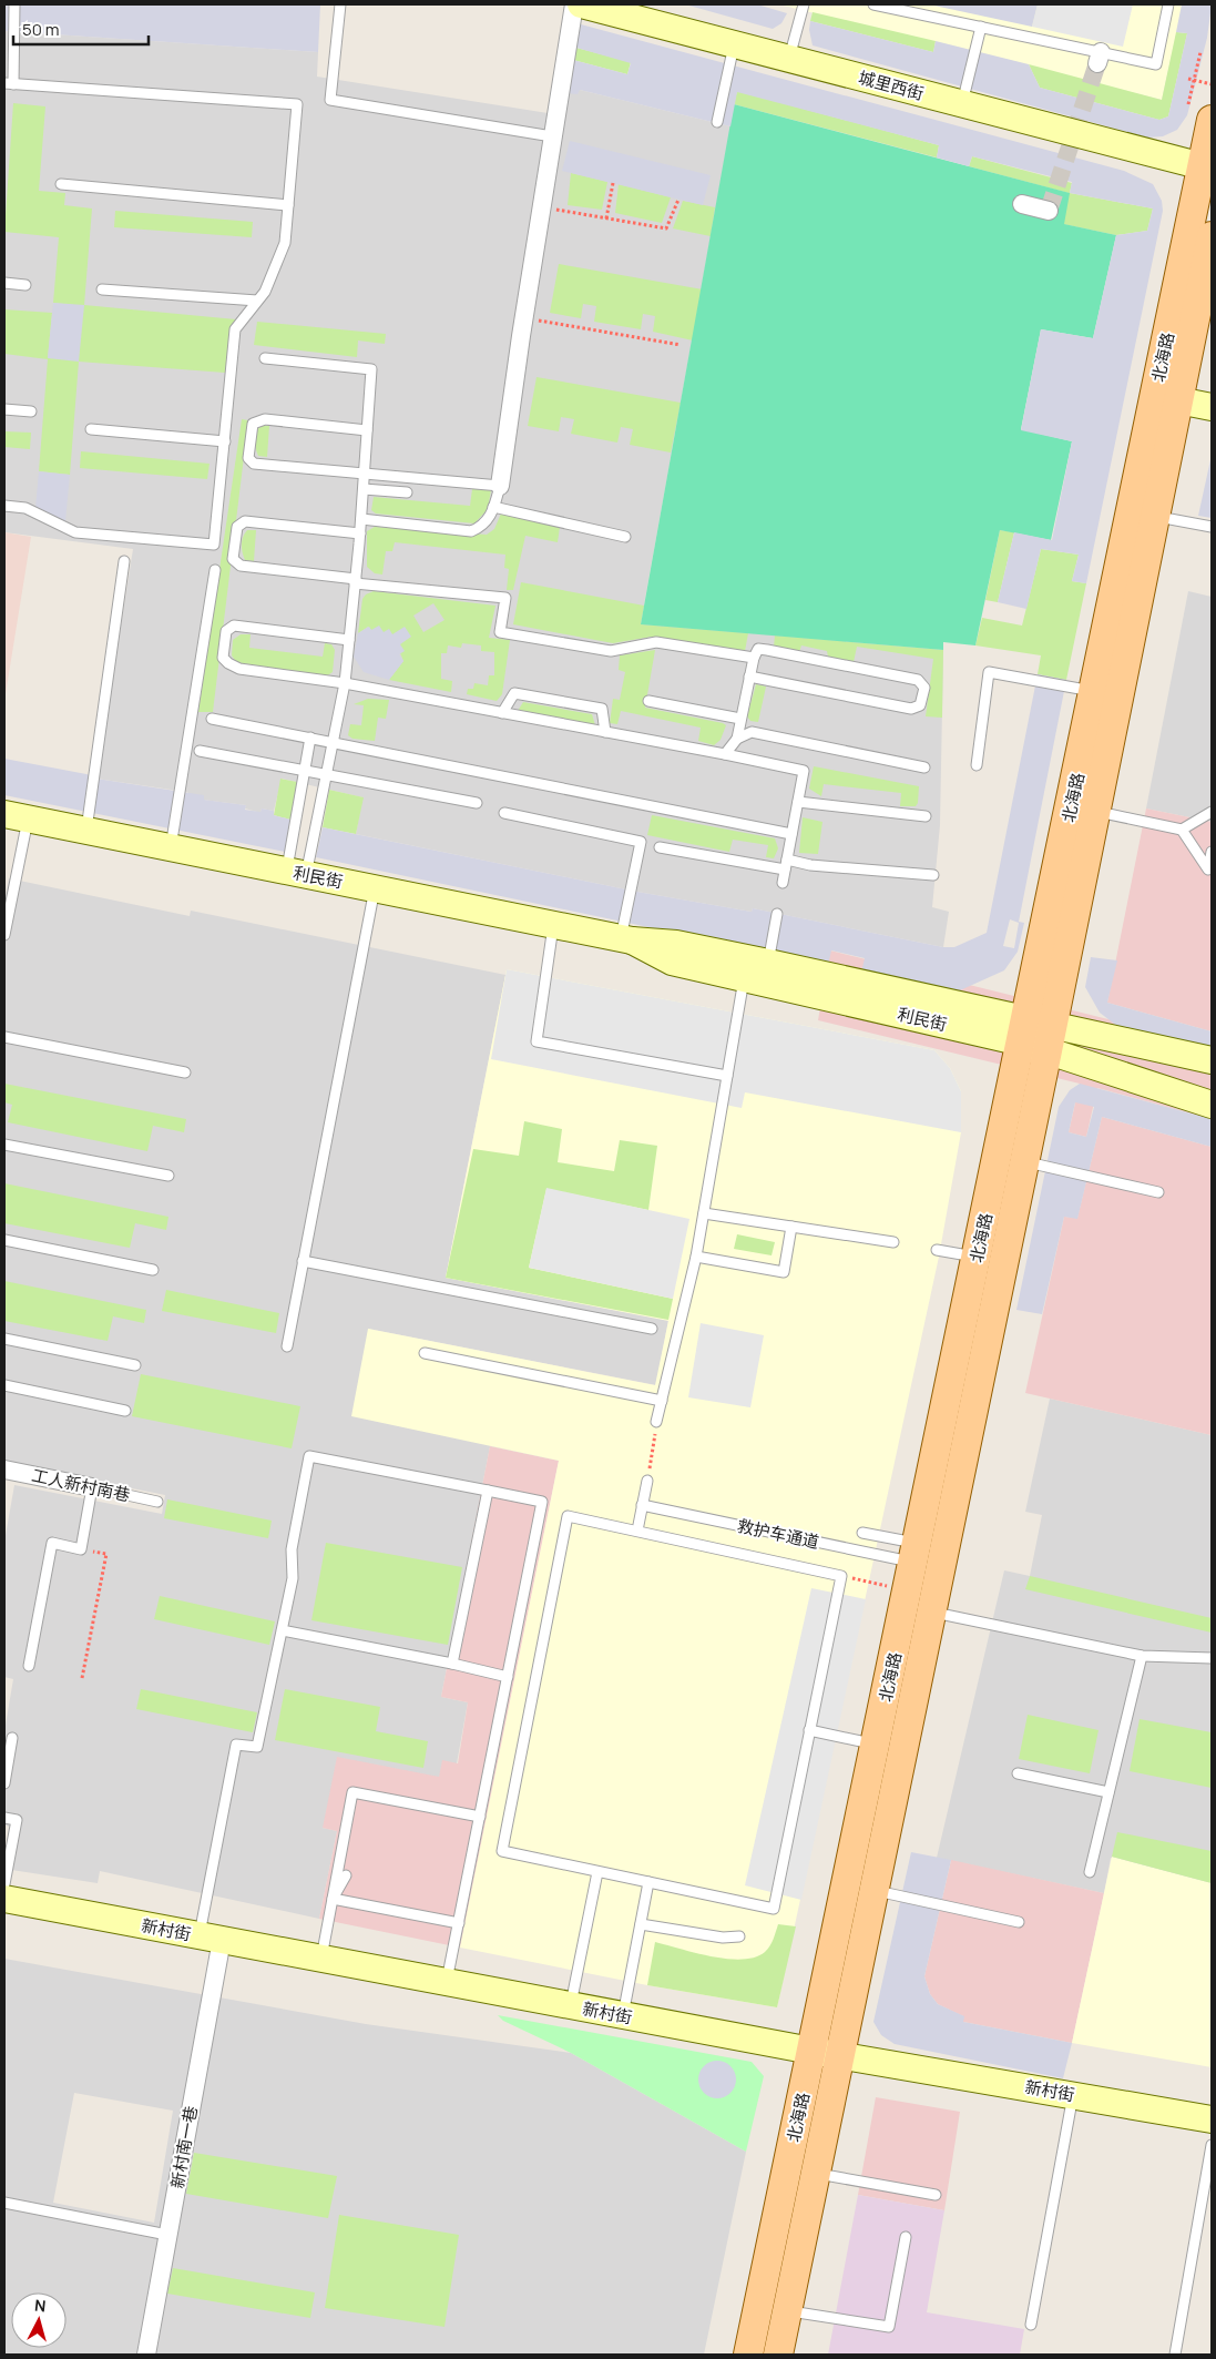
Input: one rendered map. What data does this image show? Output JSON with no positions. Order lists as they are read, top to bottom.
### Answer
{
  "streets": {
    "main road": ["北海路"],
    "street": [
      "城里西街",
      "利民街",
      "工人新村南巷",
      "新村街",
      "新村南一巷"
    ],
    "lane": ["救护车通道"]
  },
  "crossings": [
    ["城里西街", "北海路"],
    ["北海路", "利民街"],
    ["北海路", "救护车通道"],
    ["北海路", "新村街"],
    ["新村街", "新村南一巷"]
  ],
  "scale_bar": "50 m",
  "north": "top"
}
